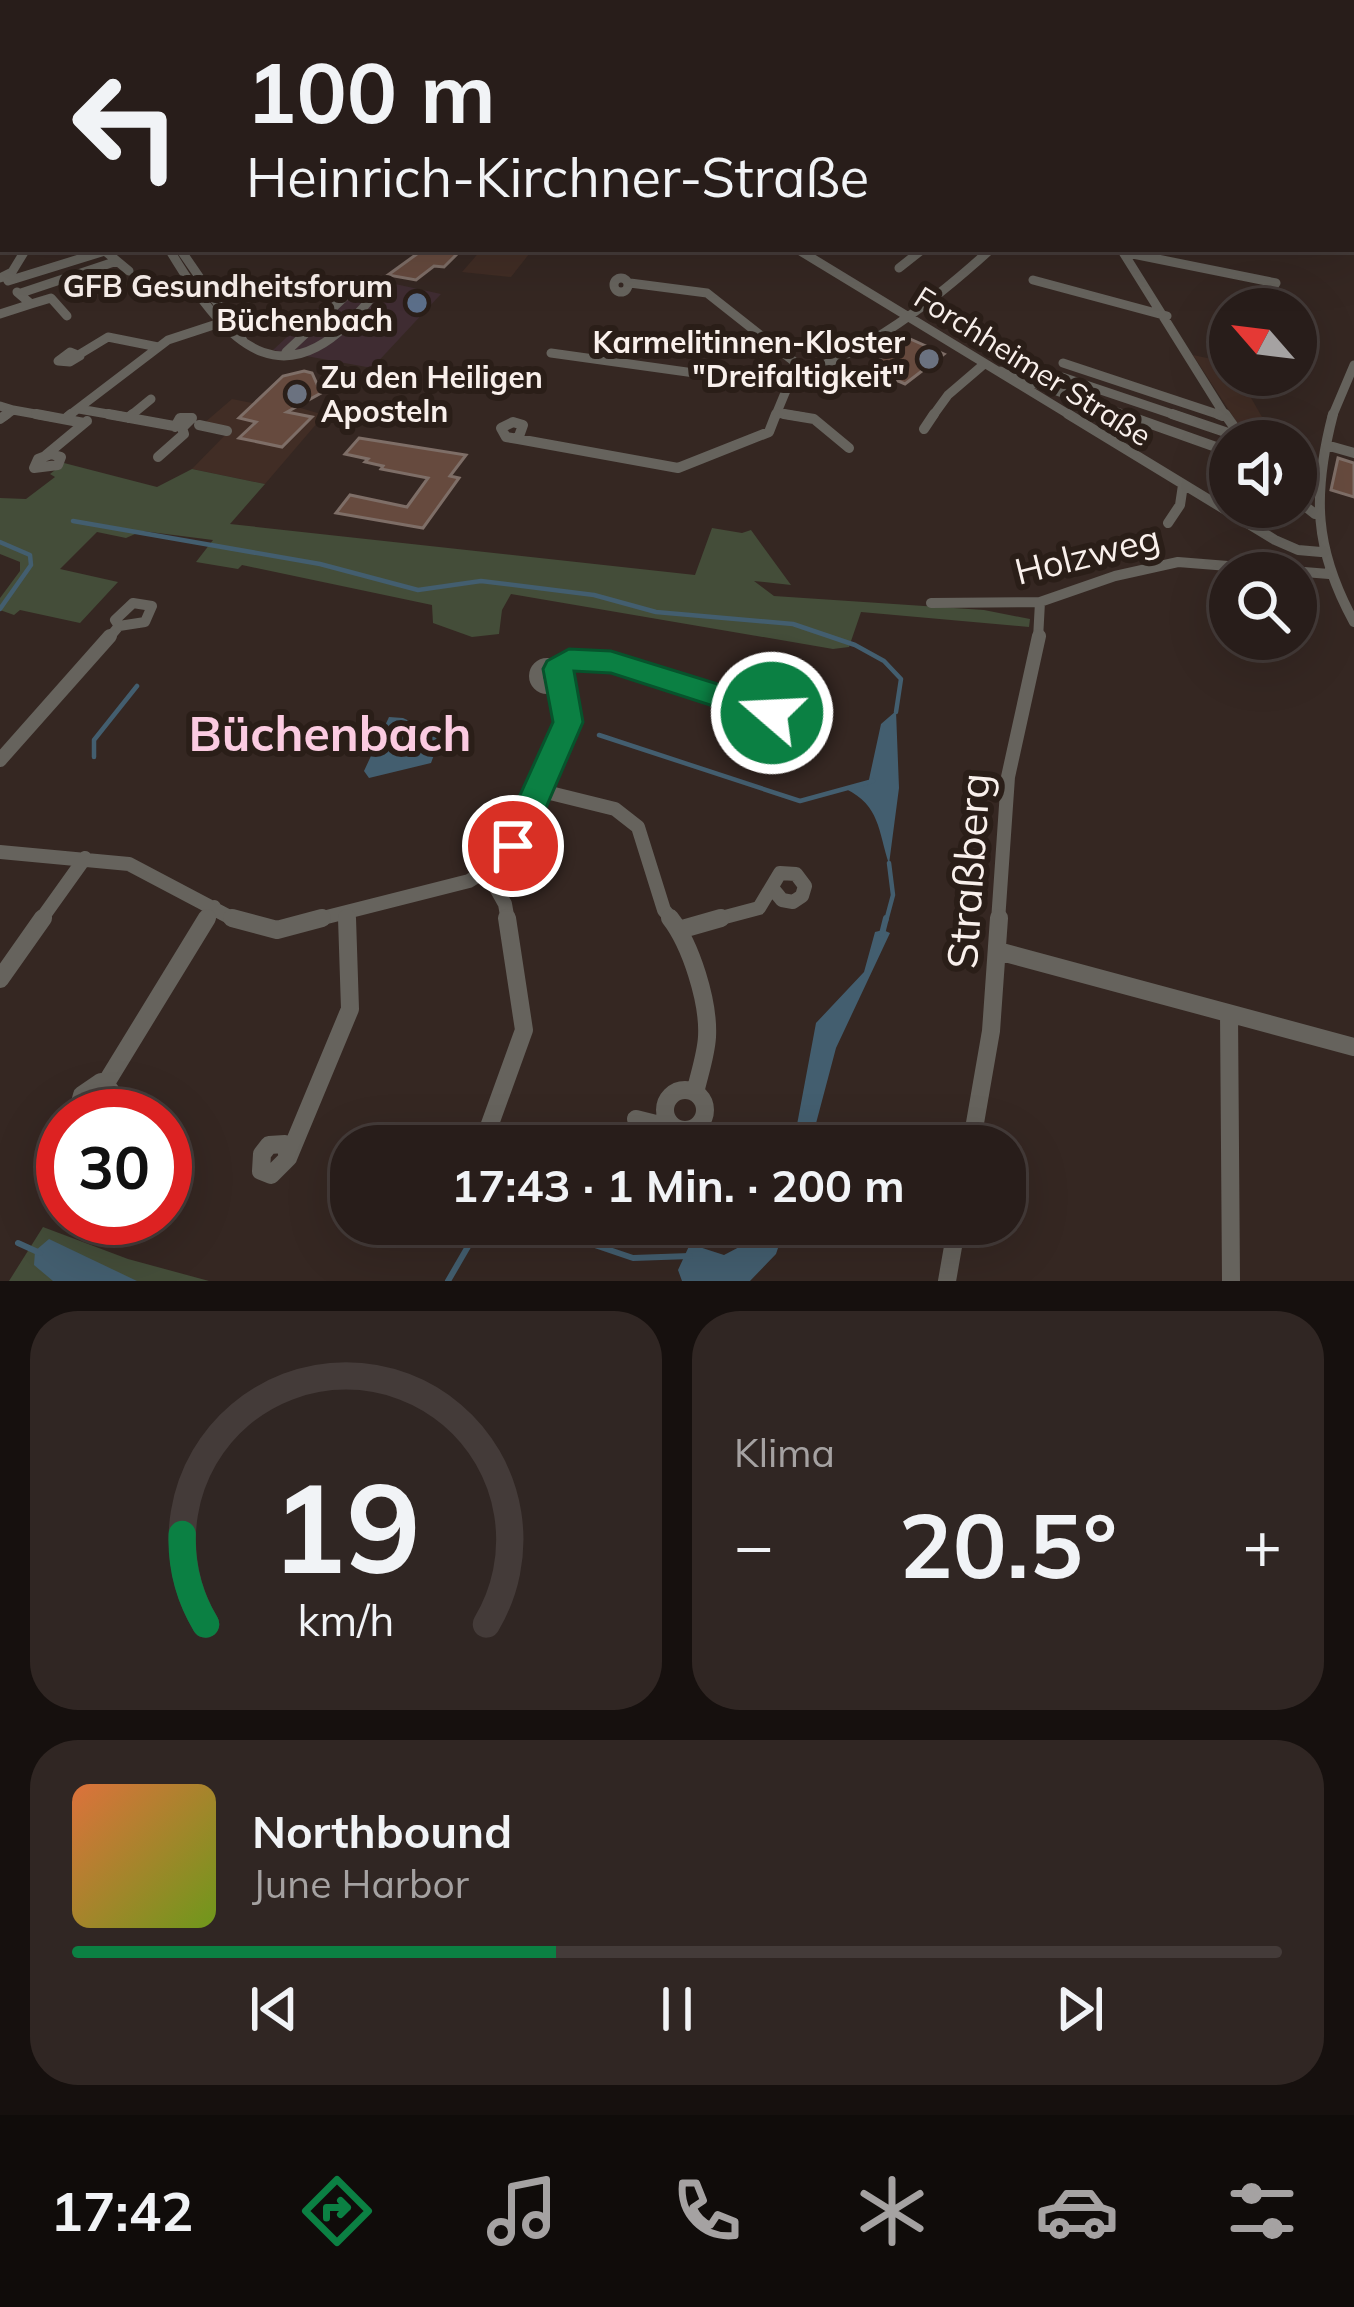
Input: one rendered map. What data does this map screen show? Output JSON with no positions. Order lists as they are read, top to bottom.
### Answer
{
  "streets": {
    "street": ["Forchheimer Straße", "Holzweg", "Straßberg"]
  },
  "crossings": [
    ["Holzweg", "Straßberg"]
  ],
  "districts": ["Büchenbach"],
  "places": ["GFB Gesundheitsforum Büchenbach", "Karmelitinnen-Kloster \"Dreifaltigkeit\"", "Zu den Heiligen Aposteln"],
  "north": "top left",
  "page": {
    "turn": ["100 m", "Heinrich-Kirchner-Straße"],
    "limit": "30",
    "trip": "17:43 · 1 Min. · 200 m",
    "tile": "Klima",
    "heat": ["−", "20.5°", "+"],
    "song": ["Northbound", "June Harbor"],
    "tabs": "17:42",
    "gauge": ["19", "km/h"]
  }
}
